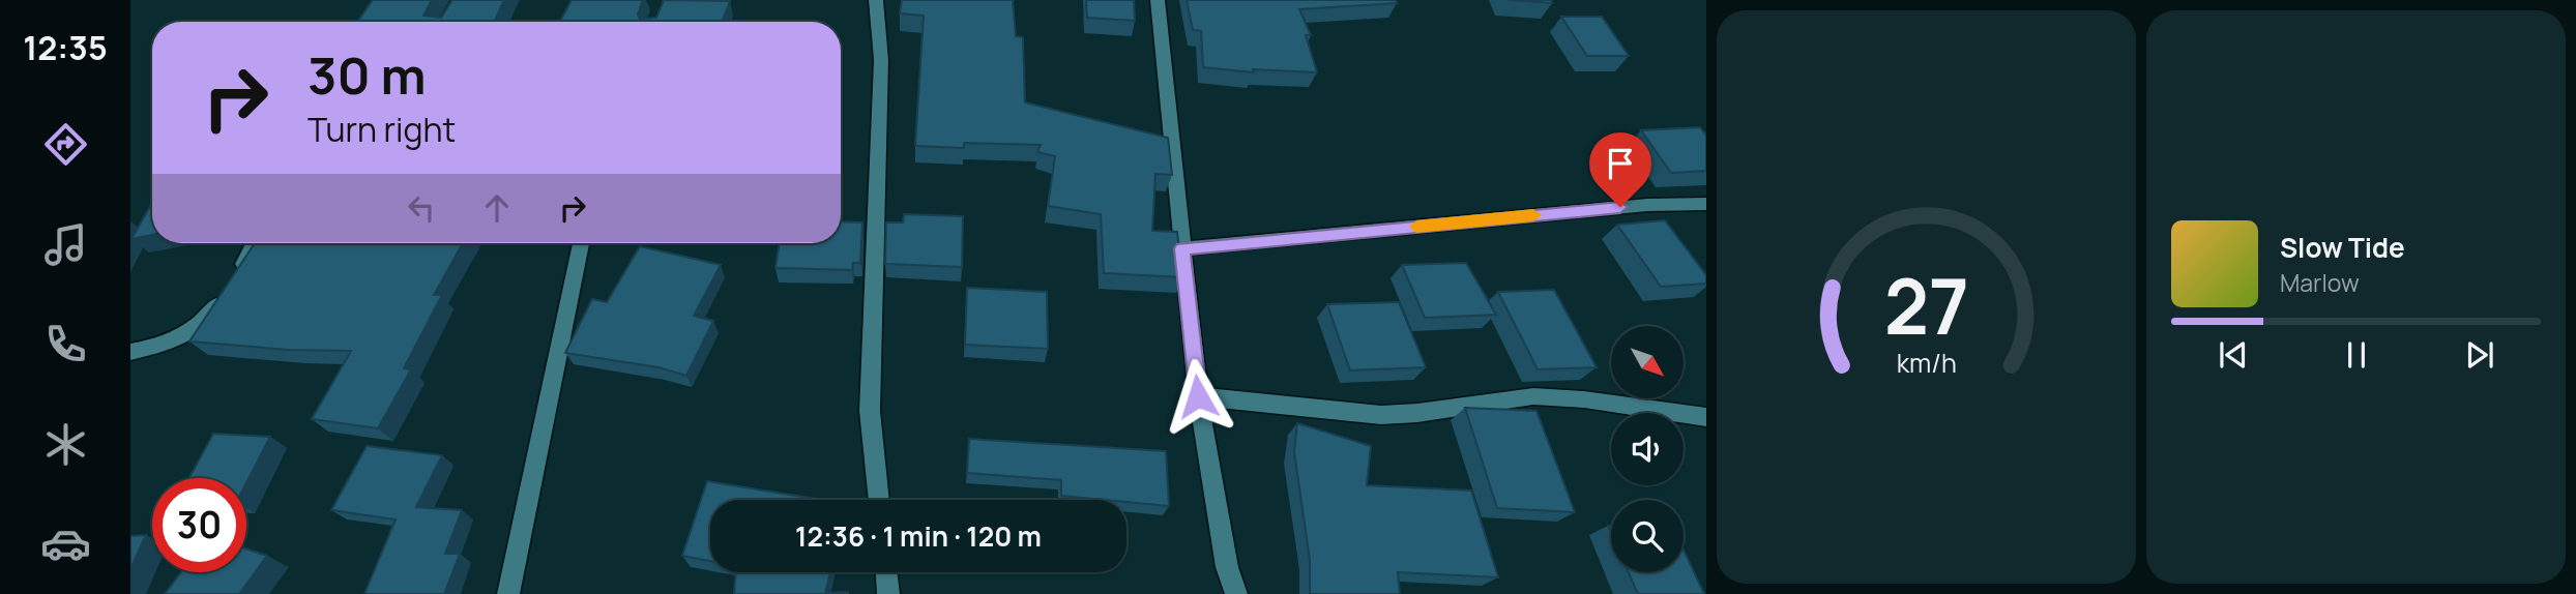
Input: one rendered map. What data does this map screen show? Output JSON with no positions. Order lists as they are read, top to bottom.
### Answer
{
  "north": "bottom right",
  "page": {
    "tabs": "12:35",
    "turn": ["30 m", "Turn right"],
    "song": ["Slow Tide", "Marlow"],
    "limit": "30",
    "trip": "12:36 · 1 min · 120 m",
    "gauge": ["27", "km/h"]
  }
}
